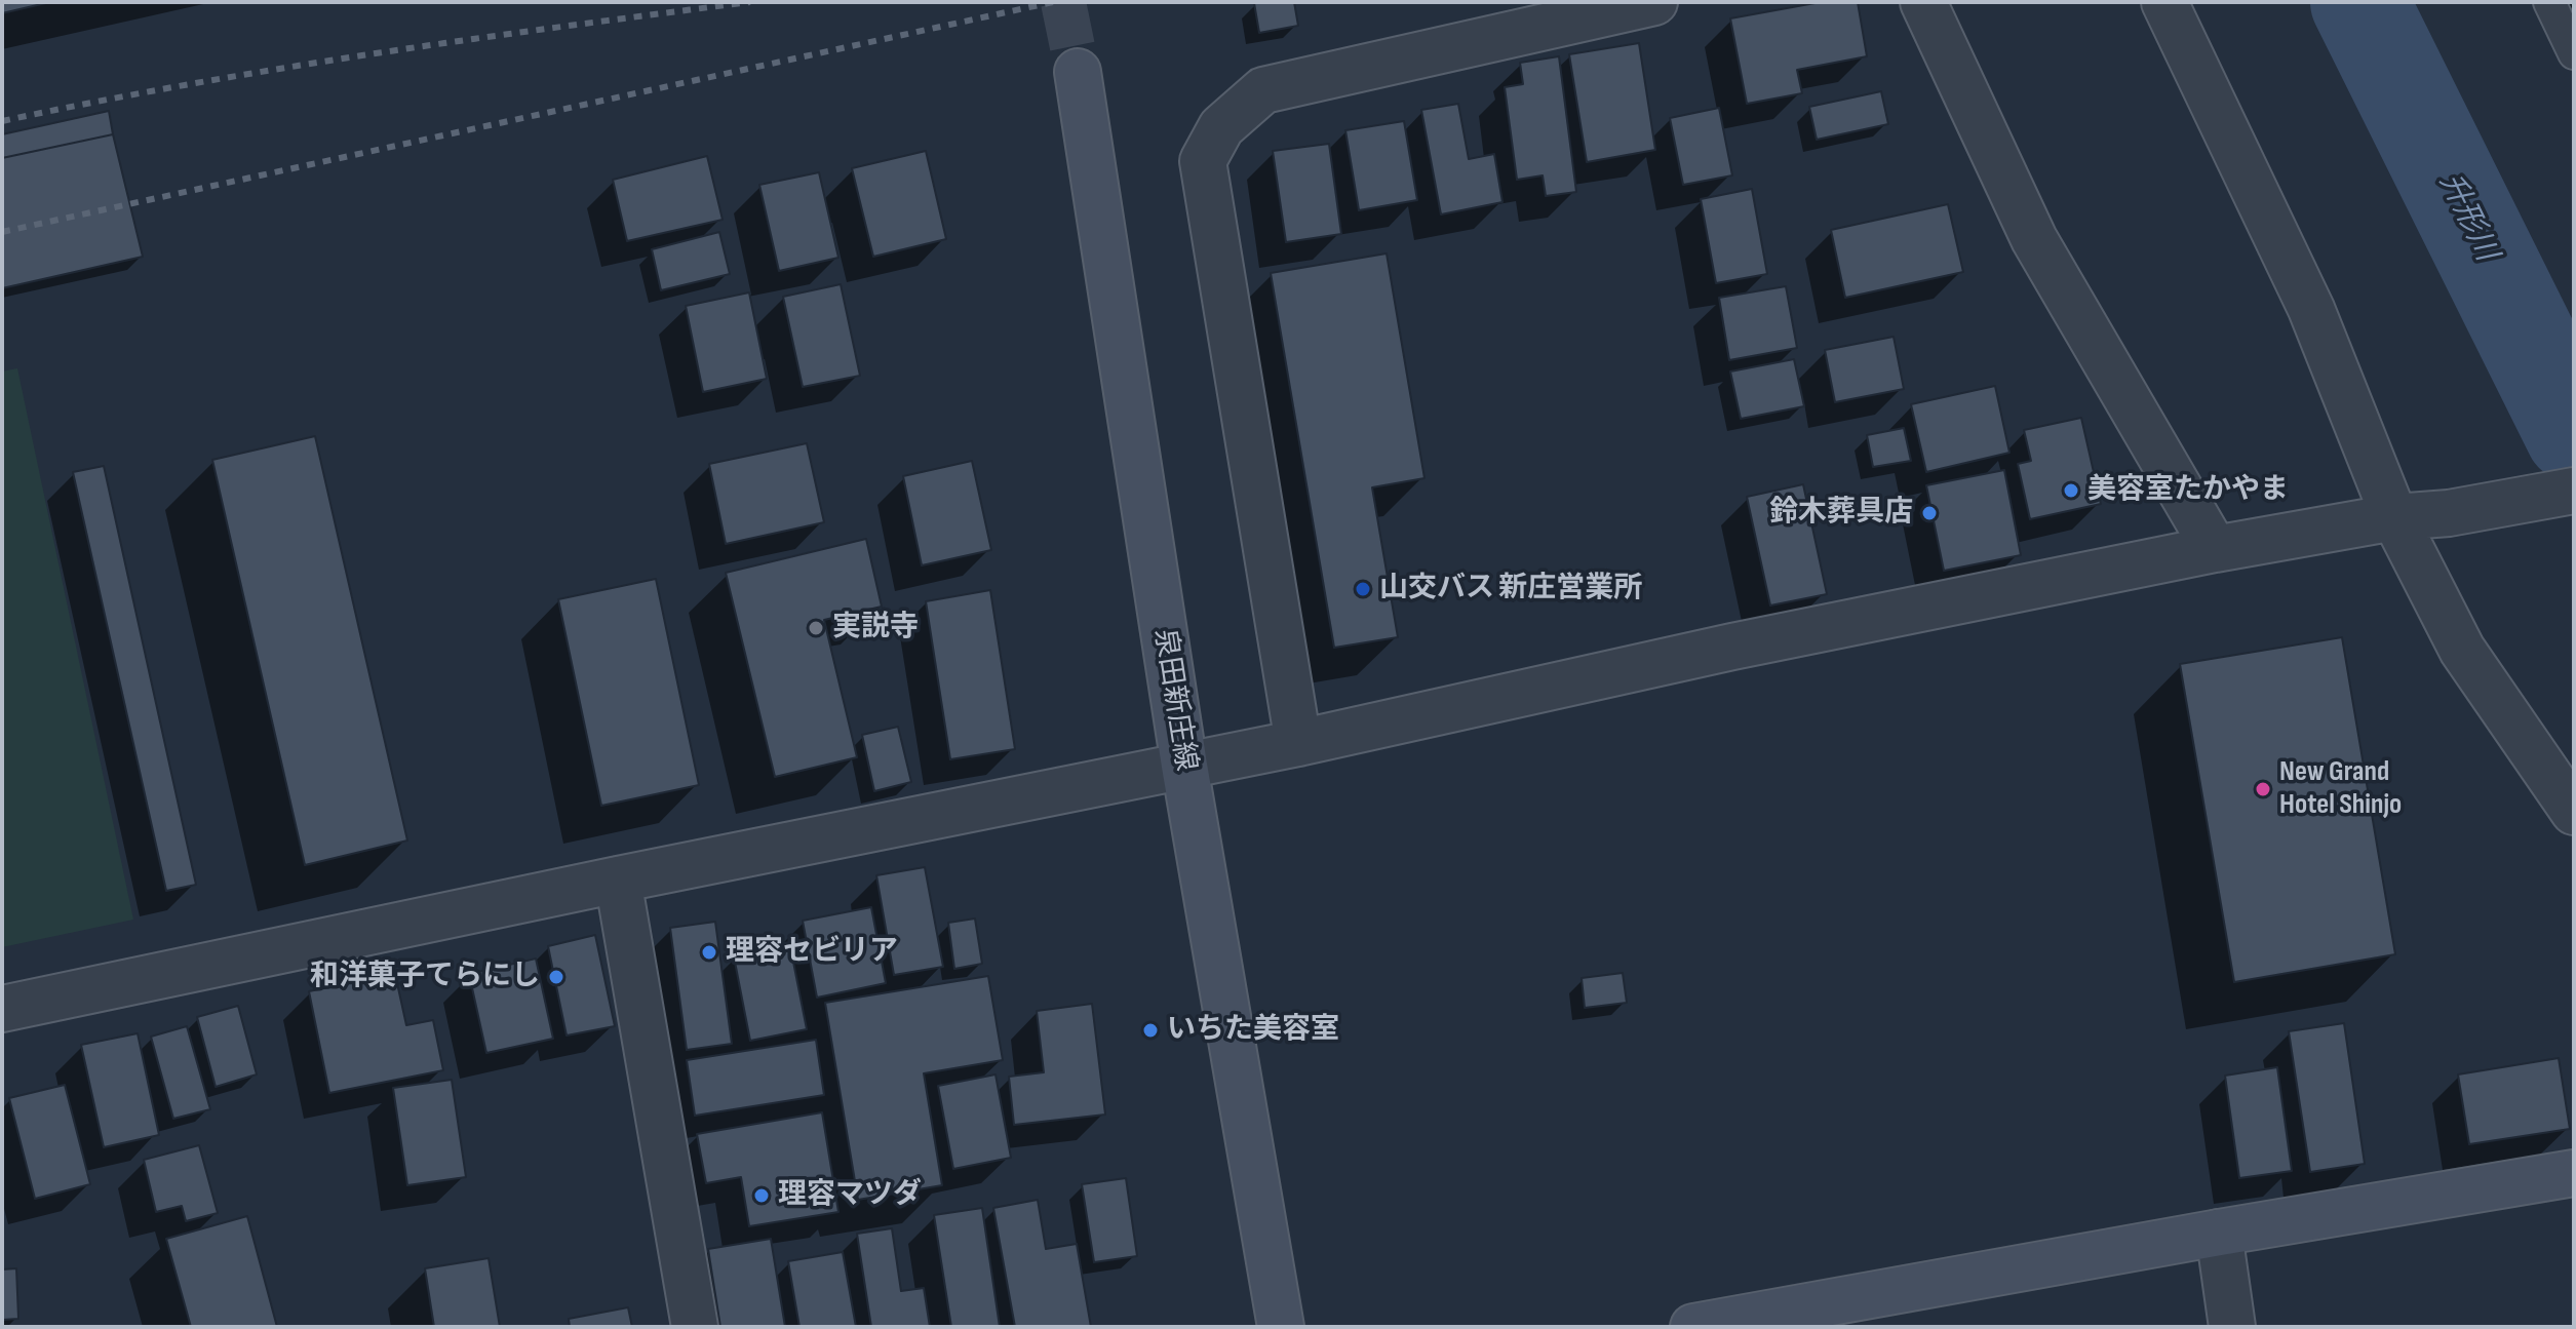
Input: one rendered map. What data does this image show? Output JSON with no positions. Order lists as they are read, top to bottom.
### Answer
{
  "streets": {
    "main road": ["泉田新庄線"]
  },
  "water": ["升形川"],
  "places": [
    "美容室たかやま",
    "鈴木葬具店",
    "山交バス 新庄営業所",
    "実説寺",
    "New Grand Hotel Shinjo",
    "理容セビリア",
    "和洋菓子てらにし",
    "いちた美容室",
    "理容マツダ"
  ]
}
